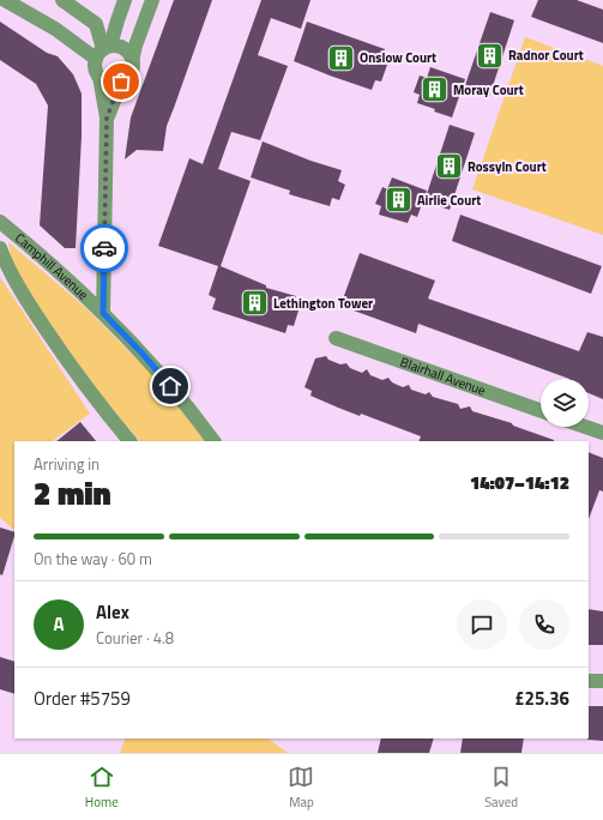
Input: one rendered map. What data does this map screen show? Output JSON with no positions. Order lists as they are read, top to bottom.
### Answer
{
  "streets": {
    "street": ["Camphill Avenue", "Blairhall Avenue"]
  },
  "places": {
    "building": [
      "Radnor Court",
      "Onslow Court",
      "Moray Court",
      "Rossyln Court",
      "Airlie Court",
      "Lethington Tower"
    ]
  },
  "page": {
    "heading": ["2 min", "Arriving in", "14:07–14:12"],
    "panel": [
      "Alex",
      "Courier · 4.8",
      "Order #5759",
      "£25.36"
    ],
    "bar": "On the way · 60 m",
    "round": "A",
    "tabs": ["Home", "Map", "Saved"]
  }
}
